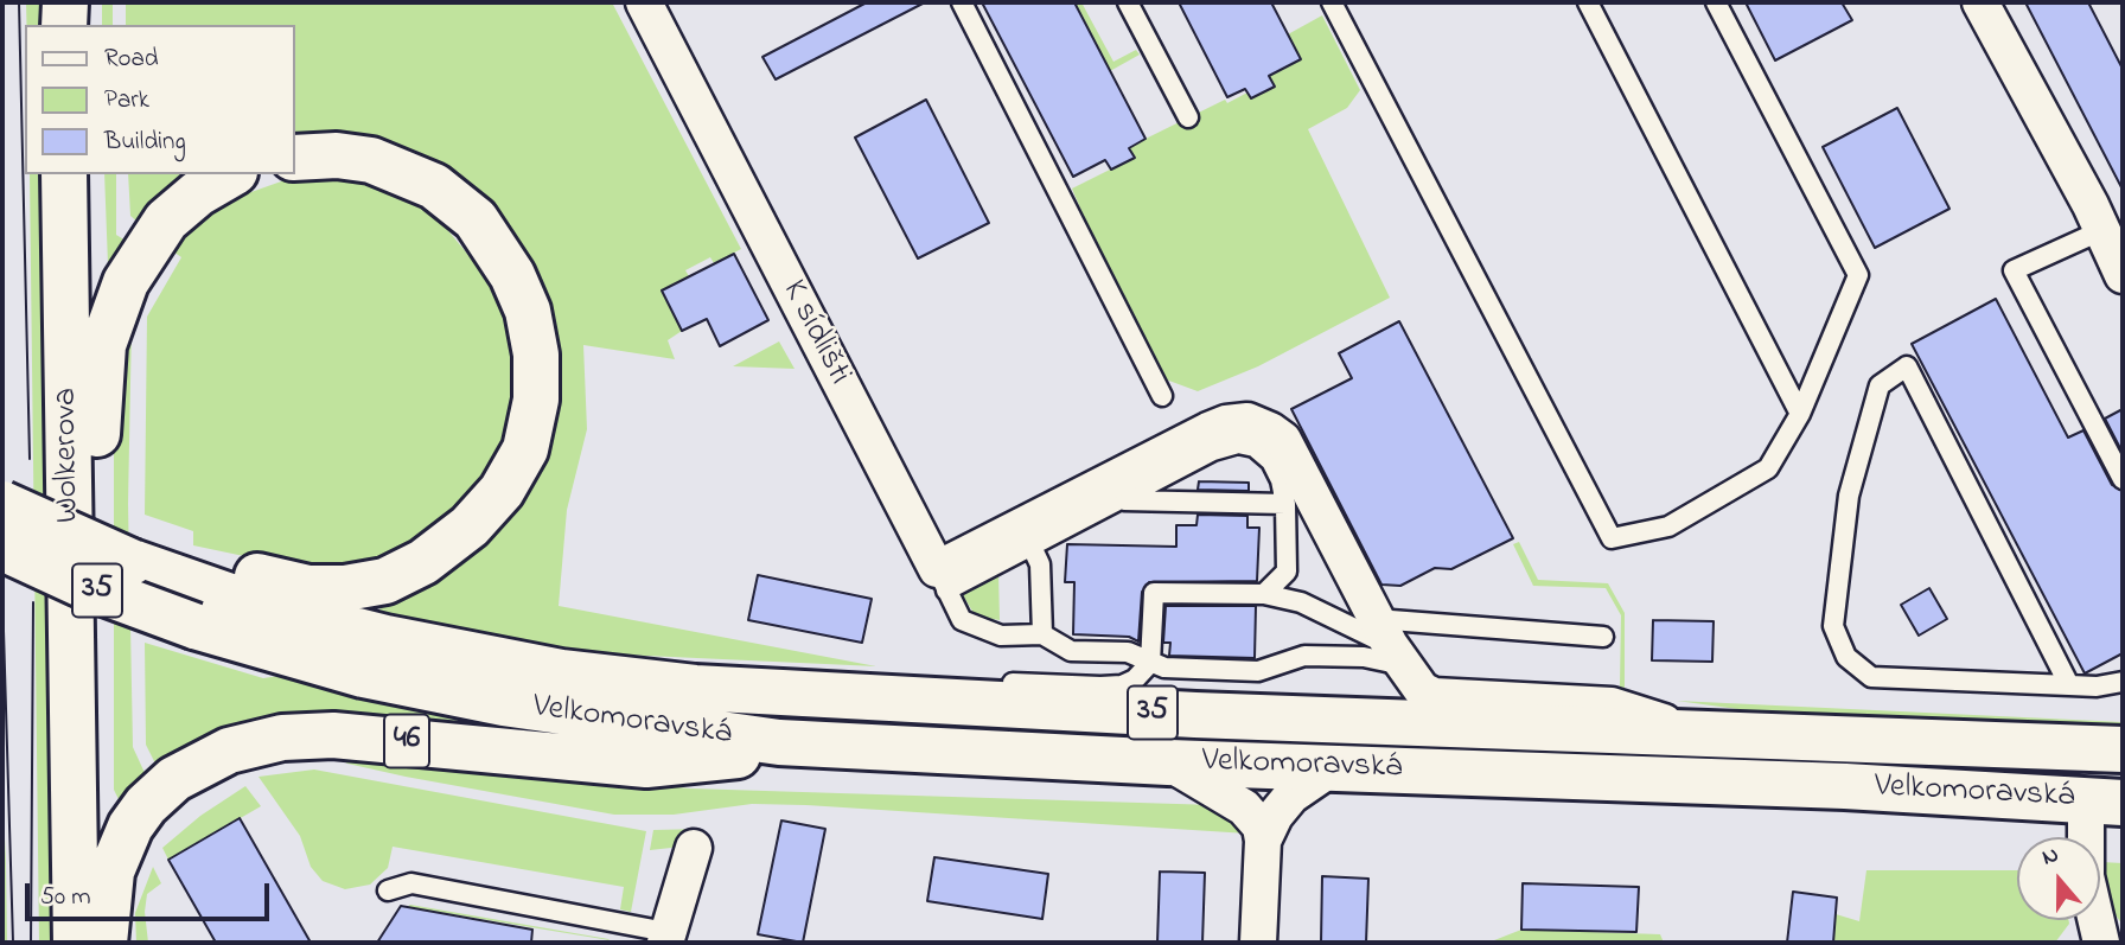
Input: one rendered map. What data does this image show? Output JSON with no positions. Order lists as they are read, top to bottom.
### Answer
{
  "streets": {
    "main road": [
      "Wolkerova",
      "35",
      "Velkomoravská",
      "46"
    ],
    "street": ["K sídlišti"]
  },
  "crossings": [
    ["35", "Velkomoravská"],
    ["Velkomoravská", "46"]
  ],
  "legend": ["Road", "Park", "Building"],
  "scale_bar": "50 m",
  "north": "top"
}
